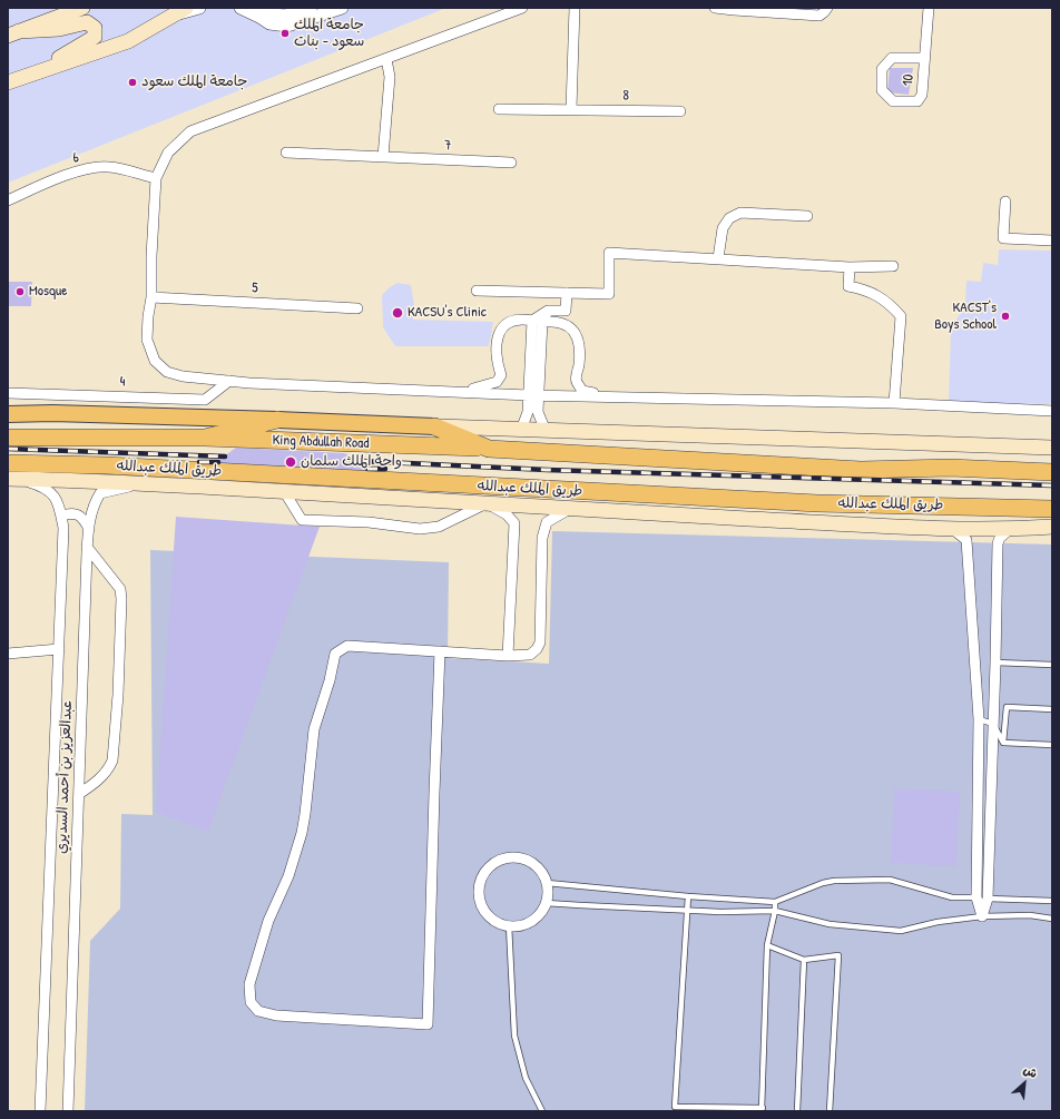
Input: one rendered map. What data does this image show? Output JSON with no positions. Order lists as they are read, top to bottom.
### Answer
{
  "streets": {
    "highway": ["King Abdullah Road", "طريق الملك عبدالله"],
    "street": [
      "10",
      "8",
      "7",
      "6",
      "5",
      "4",
      "عبدالعزيز بن أحمد السديري"
    ]
  },
  "crossings": [
    ["King Abdullah Road", "طريق الملك عبدالله"]
  ],
  "places": [
    "جامعة الملك سعود - بنات",
    "جامعة الملك سعود",
    "Mosque",
    "KACSU's Clinic",
    "KACST's Boys School",
    "واحة الملك سلمان"
  ],
  "north": "top right"
}
